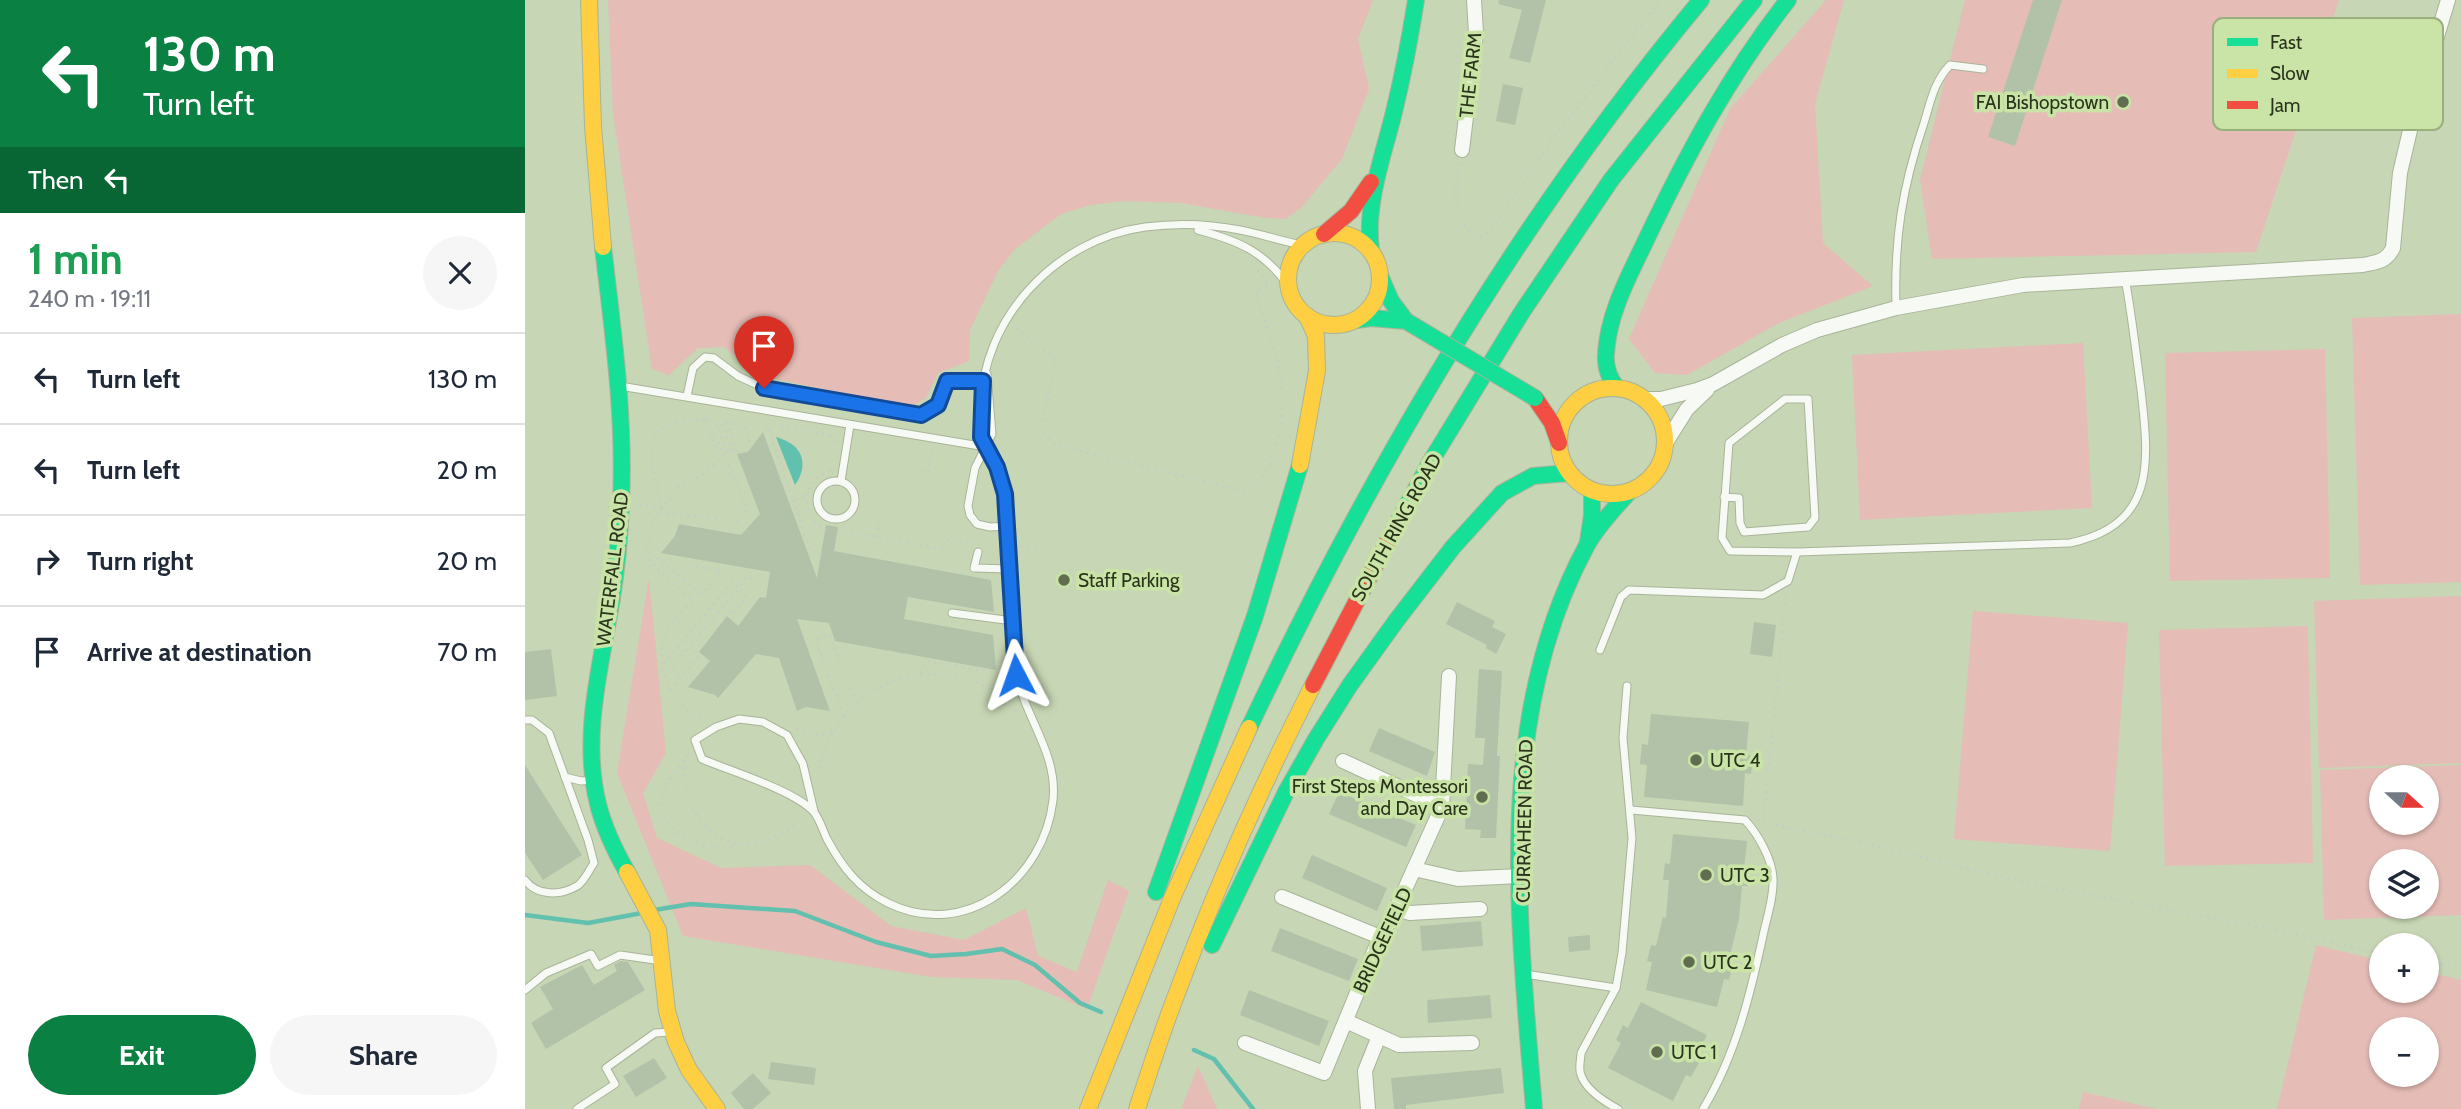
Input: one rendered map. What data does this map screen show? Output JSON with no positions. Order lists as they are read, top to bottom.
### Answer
{
  "streets": {
    "main road": ["SOUTH RING ROAD", "WATERFALL ROAD", "CURRAHEEN ROAD"],
    "street": ["THE FARM", "BRIDGEFIELD"]
  },
  "places": [
    "FAI Bishopstown",
    "Staff Parking",
    "UTC 4",
    "First Steps Montessori and Day Care",
    "UTC 3",
    "UTC 2",
    "UTC 1"
  ],
  "legend": ["Fast", "Slow", "Jam"],
  "north": "right",
  "page": {
    "turn": ["130 m", "Turn left"],
    "then": "Then",
    "heading": ["1 min", "240 m · 19:11"],
    "list": [
      {
        "name": "Turn left",
        "value": "130 m"
      },
      {
        "name": "Turn left",
        "value": "20 m"
      },
      {
        "name": "Turn right",
        "value": "20 m"
      },
      {
        "name": "Arrive at destination",
        "value": "70 m"
      }
    ],
    "map_buttons": ["+", "−"],
    "buttons": ["Exit", "Share"]
  }
}
